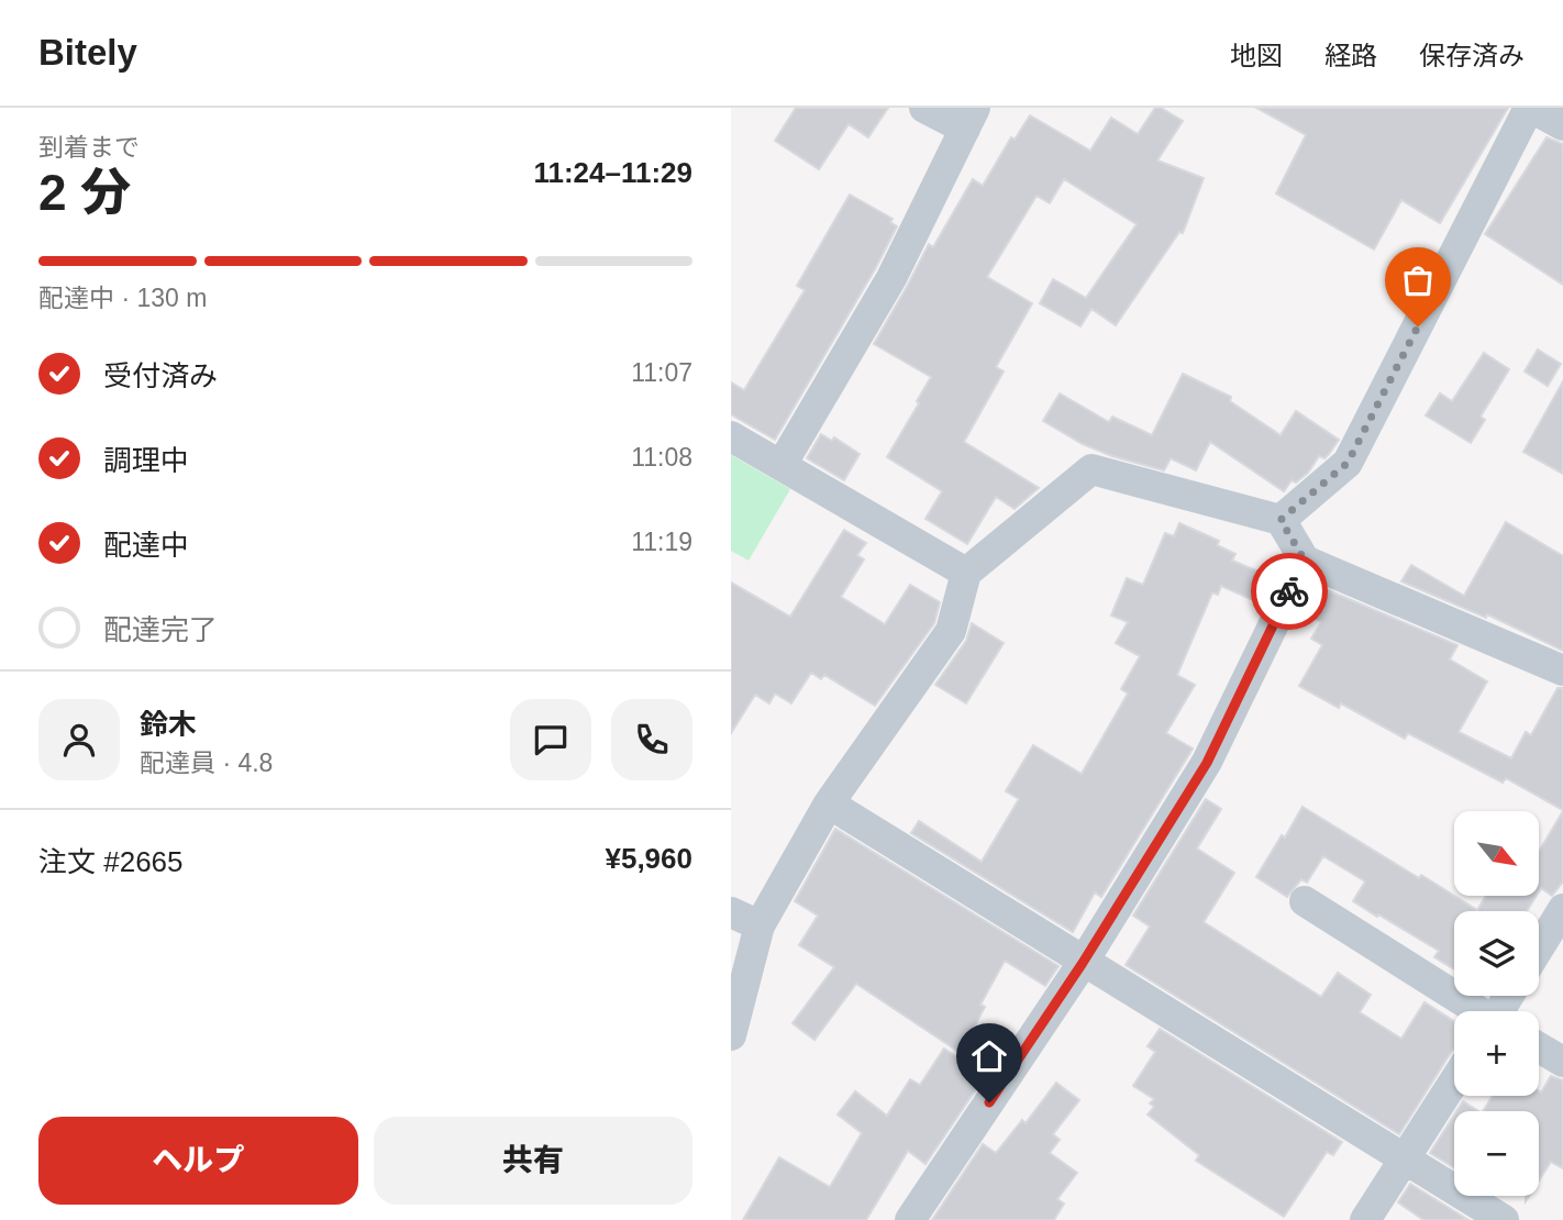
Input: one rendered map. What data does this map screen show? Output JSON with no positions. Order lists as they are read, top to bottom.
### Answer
{
  "north": "bottom right",
  "page": {
    "header": "Bitely",
    "nav": ["地図", "経路", "保存済み"],
    "heading": ["2 分", "到着まで", "11:24–11:29"],
    "panel": [
      "鈴木",
      "配達員 · 4.8",
      "注文 #2665",
      "¥5,960"
    ],
    "bar": "配達中 · 130 m",
    "list": [
      ["受付済み", "11:07"],
      ["調理中", "11:08"],
      ["配達中", "11:19"],
      "配達完了"
    ],
    "map_buttons": ["+", "−"],
    "buttons": ["ヘルプ", "共有"]
  }
}
